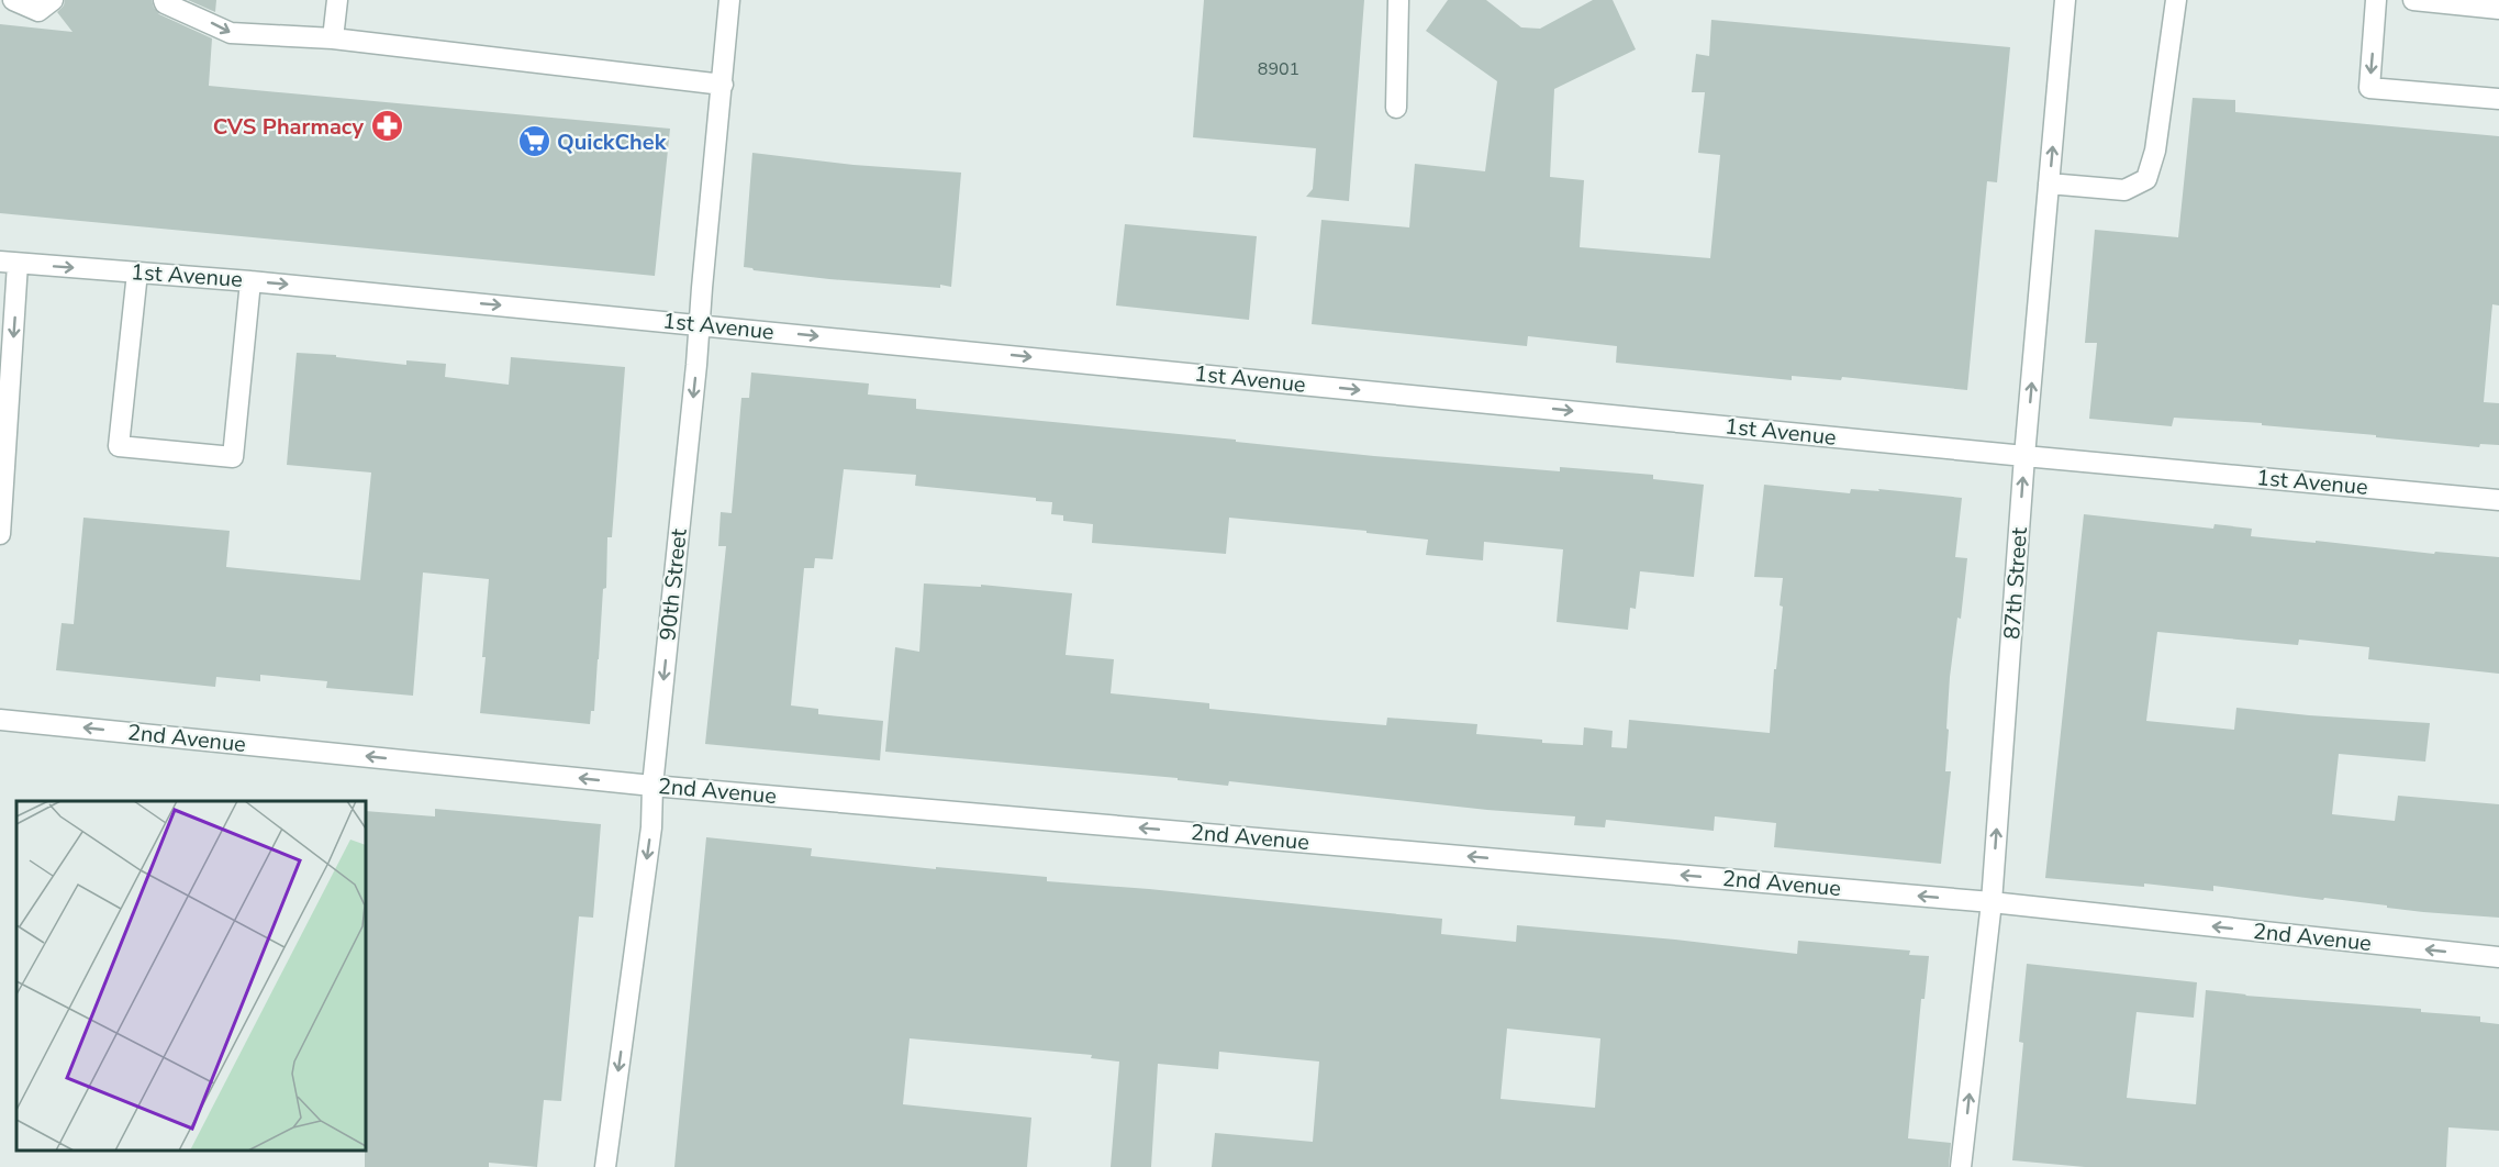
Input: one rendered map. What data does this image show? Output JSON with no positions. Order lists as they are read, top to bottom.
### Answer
{
  "streets": {
    "street": [
      "1st Avenue",
      "87th Street",
      "90th Street",
      "2nd Avenue"
    ]
  },
  "crossings": [
    ["1st Avenue", "87th Street"],
    ["1st Avenue", "90th Street"],
    ["87th Street", "2nd Avenue"],
    ["90th Street", "2nd Avenue"]
  ],
  "one_way": [
    "1st Avenue",
    "87th Street",
    "90th Street",
    "2nd Avenue"
  ],
  "places": {
    "pharmacy": ["CVS Pharmacy"],
    "supermarket": ["QuickChek"]
  },
  "house_numbers": ["8901"]
}
